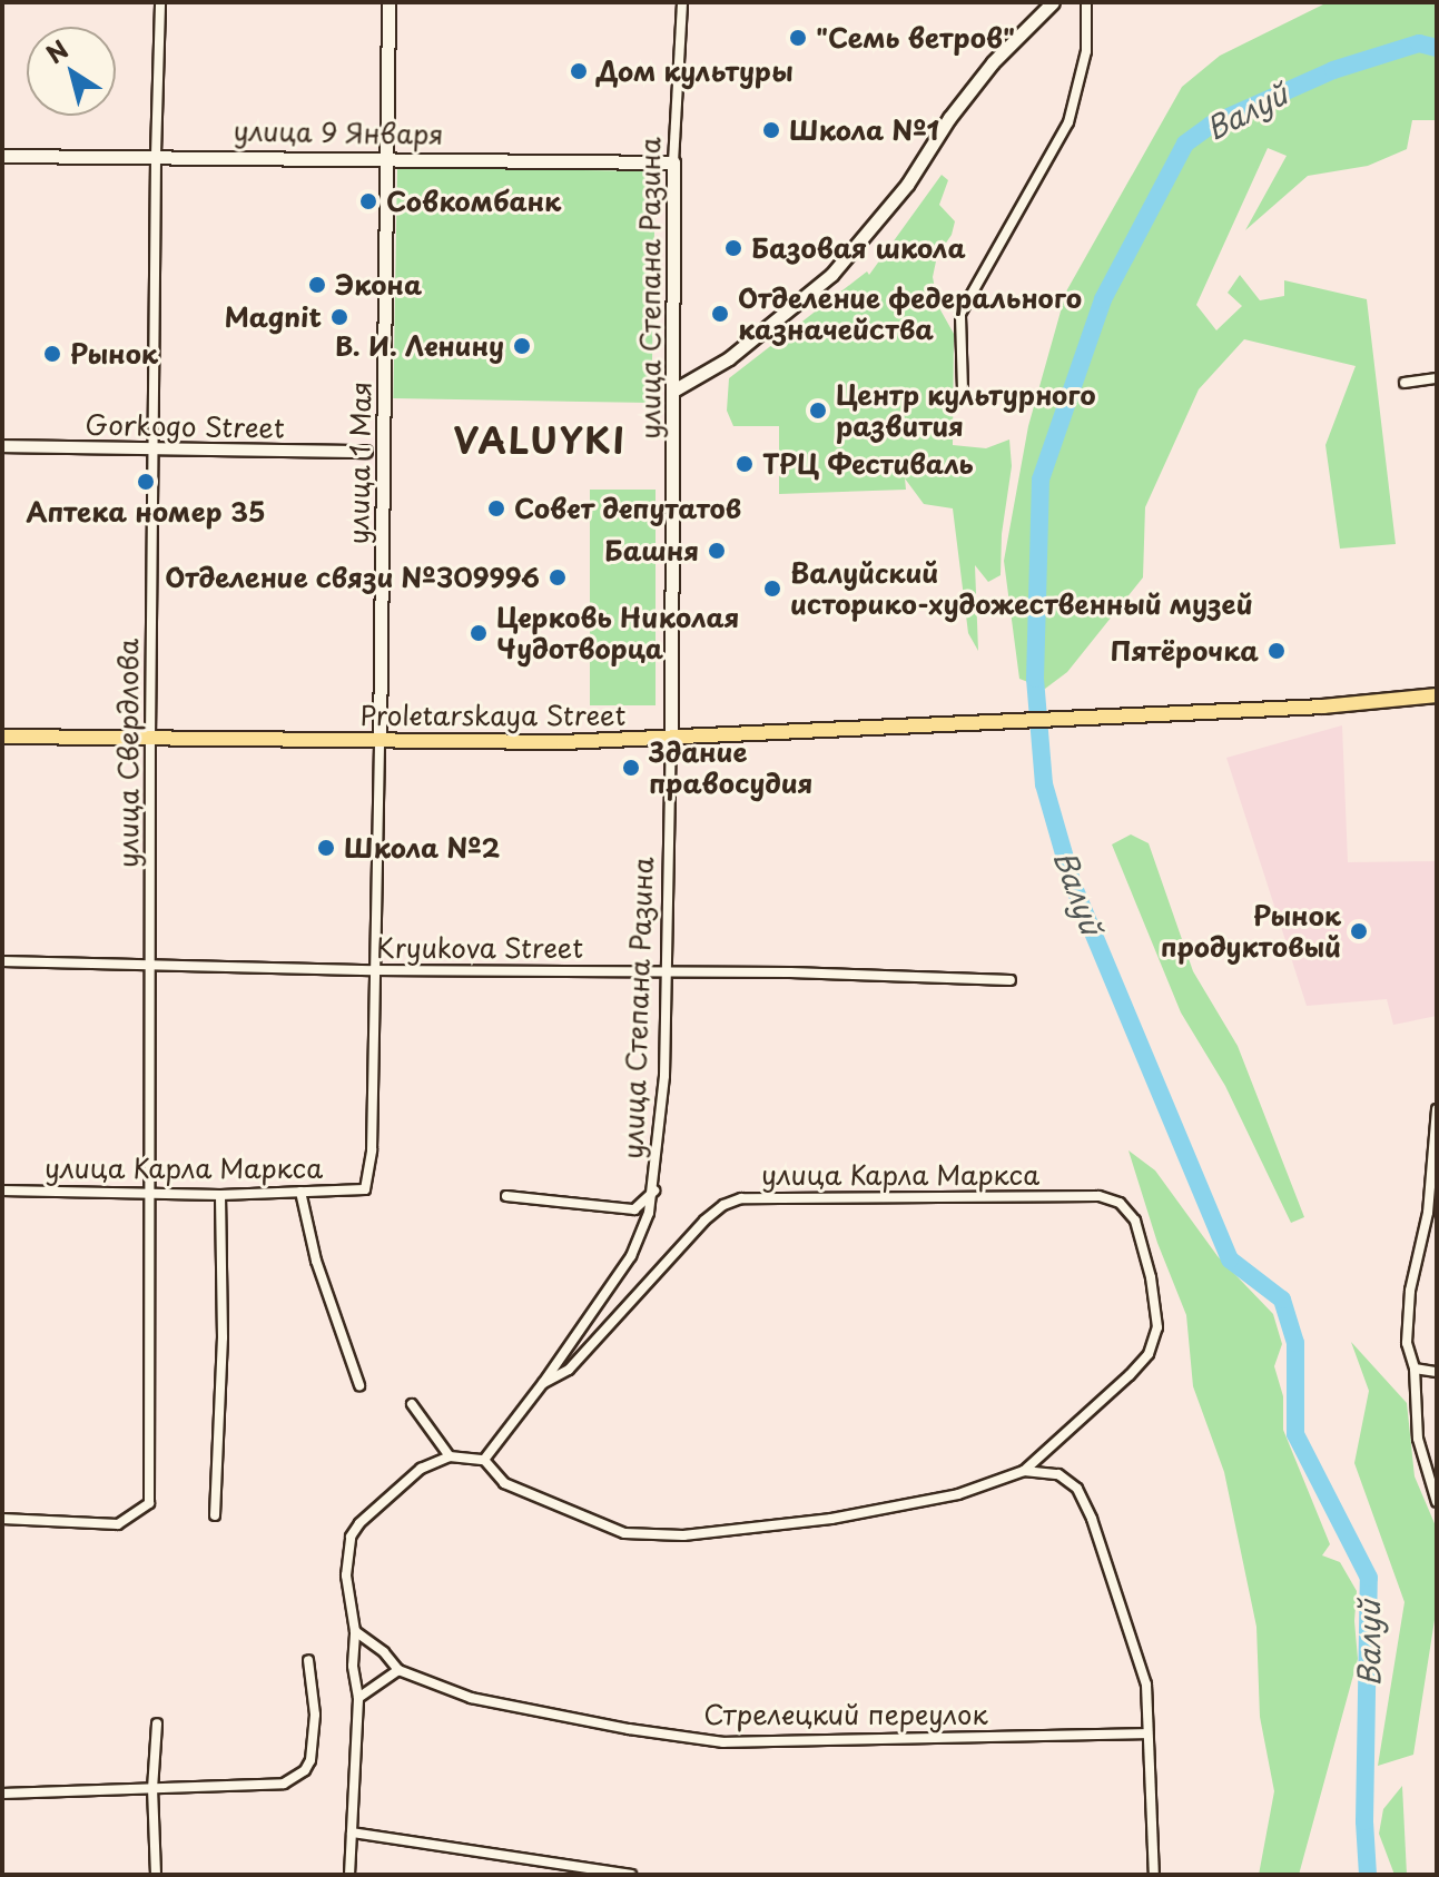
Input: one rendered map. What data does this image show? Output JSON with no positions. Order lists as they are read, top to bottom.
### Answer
{
  "streets": {
    "main road": [
      "улица 9 Января",
      "улица Степана Разина",
      "улица 1 Мая",
      "Proletarskaya Street"
    ],
    "street": [
      "Gorkogo Street",
      "улица Свердлова",
      "Kryukova Street",
      "улица Карла Маркса",
      "Стрелецкий переулок"
    ]
  },
  "crossings": [
    ["улица 9 Января", "улица Степана Разина"],
    ["улица 9 Января", "улица 1 Мая"],
    ["улица 9 Января", "улица Свердлова"],
    ["улица Степана Разина", "Proletarskaya Street"],
    ["улица Степана Разина", "Kryukova Street"],
    ["улица Степана Разина", "улица Карла Маркса"],
    ["Gorkogo Street", "улица Свердлова"],
    ["улица 1 Мая", "Proletarskaya Street"],
    ["улица 1 Мая", "Kryukova Street"],
    ["улица 1 Мая", "улица Карла Маркса"],
    ["Proletarskaya Street", "улица Свердлова"],
    ["улица Свердлова", "Kryukova Street"],
    ["улица Свердлова", "улица Карла Маркса"]
  ],
  "districts": ["VALUYKI"],
  "water": ["Валуй"],
  "places": [
    "\"Семь ветров\"",
    "Дом культуры",
    "Школа №1",
    "Совкомбанк",
    "Базовая школа",
    "Экона",
    "Отделение федерального казначейства",
    "Magnit",
    "В. И. Ленину",
    "Рынок",
    "Центр культурного развития",
    "ТРЦ Фестиваль",
    "Аптека номер 35",
    "Совет депутатов",
    "Башня",
    "Отделение связи №309996",
    "Валуйский историко-художественный музей",
    "Церковь Николая Чудотворца",
    "Пятёрочка",
    "Здание правосудия",
    "Школа №2",
    "Рынок продуктовый"
  ],
  "north": "top left"
}
